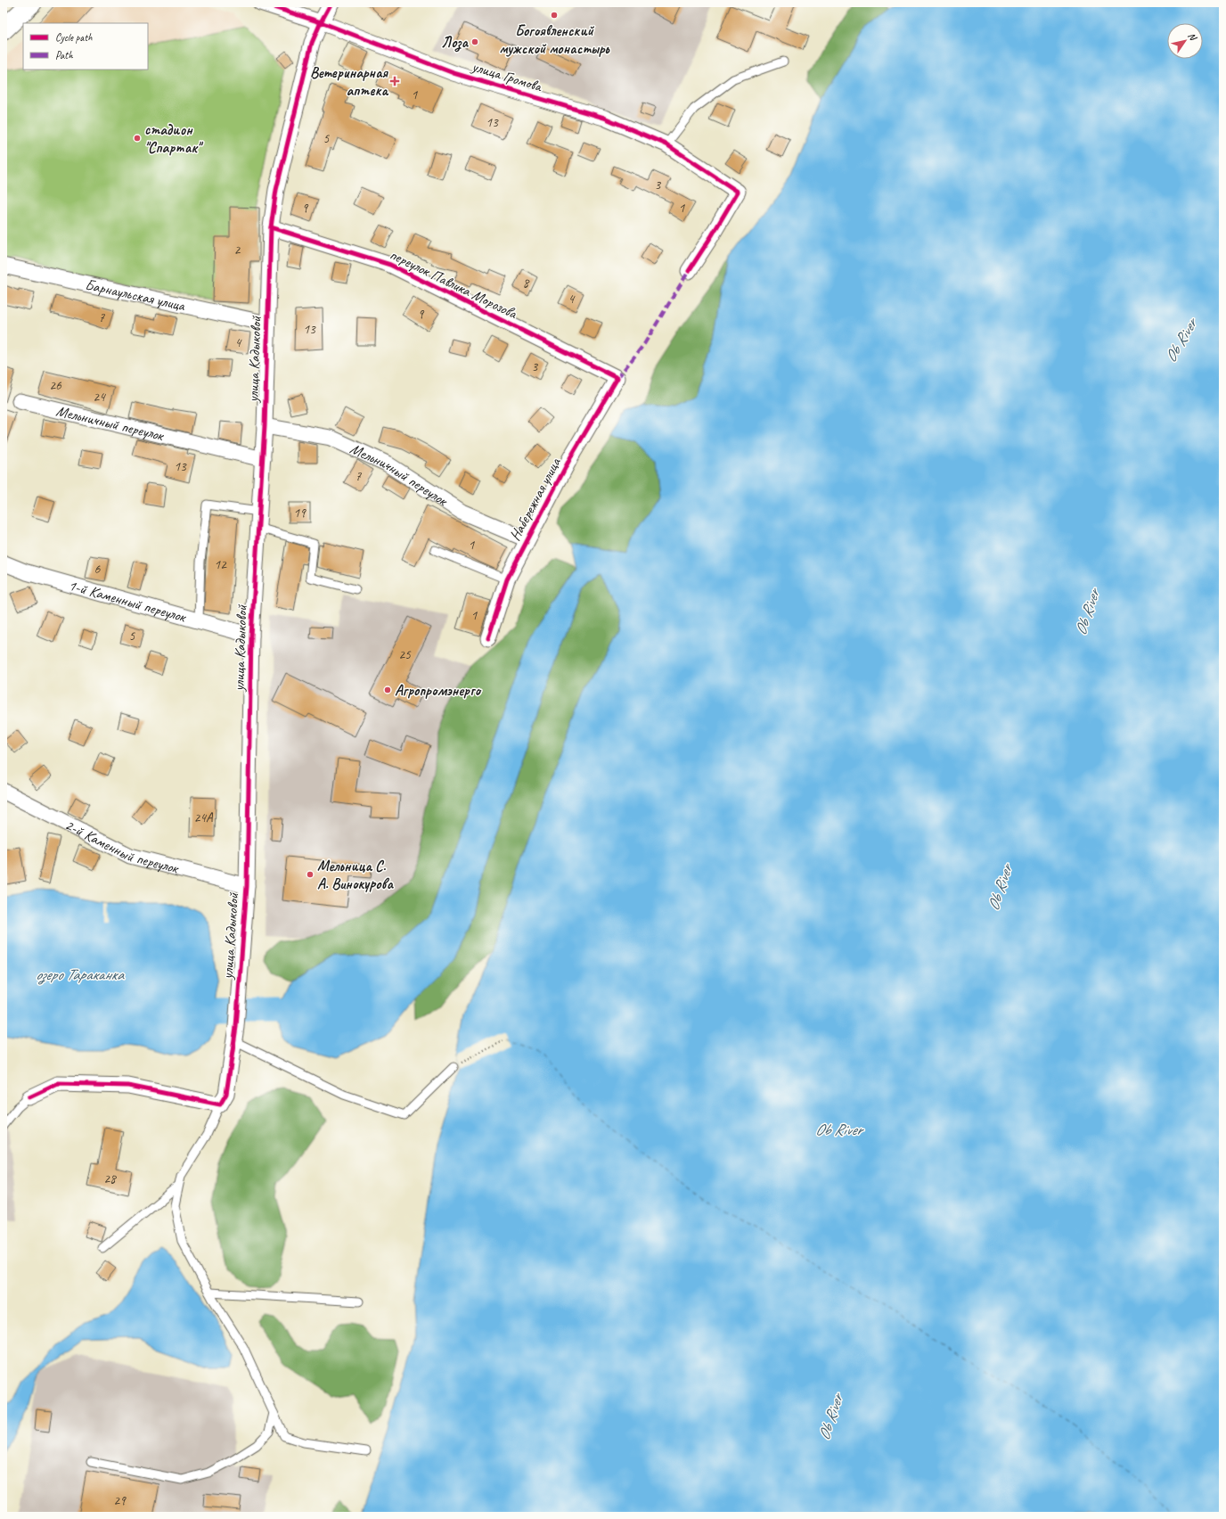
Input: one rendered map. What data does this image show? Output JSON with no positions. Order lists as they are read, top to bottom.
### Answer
{
  "streets": {
    "street": [
      "улица Громова",
      "переулок Павлика Морозова",
      "Барнаульская улица",
      "улица Кадыковой",
      "Мельничный переулок",
      "Набережная улица",
      "1-й Каменный переулок",
      "2-й Каменный переулок"
    ]
  },
  "crossings": [
    ["улица Громова", "улица Кадыковой"],
    ["переулок Павлика Морозова", "улица Кадыковой"],
    ["переулок Павлика Морозова", "Набережная улица"],
    ["Барнаульская улица", "улица Кадыковой"],
    ["улица Кадыковой", "Мельничный переулок"],
    ["улица Кадыковой", "1-й Каменный переулок"],
    ["улица Кадыковой", "2-й Каменный переулок"],
    ["Мельничный переулок", "Набережная улица"]
  ],
  "water": ["Ob River", "озеро Тараканка"],
  "places": {
    "other": [
      "Богоявленский мужской монастырь",
      "Лоза",
      "стадион \"Спартак\"",
      "Агропромэнерго",
      "Мельница С. А. Винокурова"
    ],
    "health": ["Ветеринарная аптека"]
  },
  "house_numbers": [
    "1",
    "13",
    "5",
    "3",
    "9",
    "1",
    "2",
    "8",
    "4",
    "9",
    "7",
    "13",
    "4",
    "3",
    "26",
    "24",
    "13",
    "7",
    "19",
    "1",
    "12",
    "6",
    "1",
    "5",
    "25",
    "24А",
    "28",
    "29"
  ],
  "legend": ["Cycle path", "Path"],
  "north": "top right"
}
